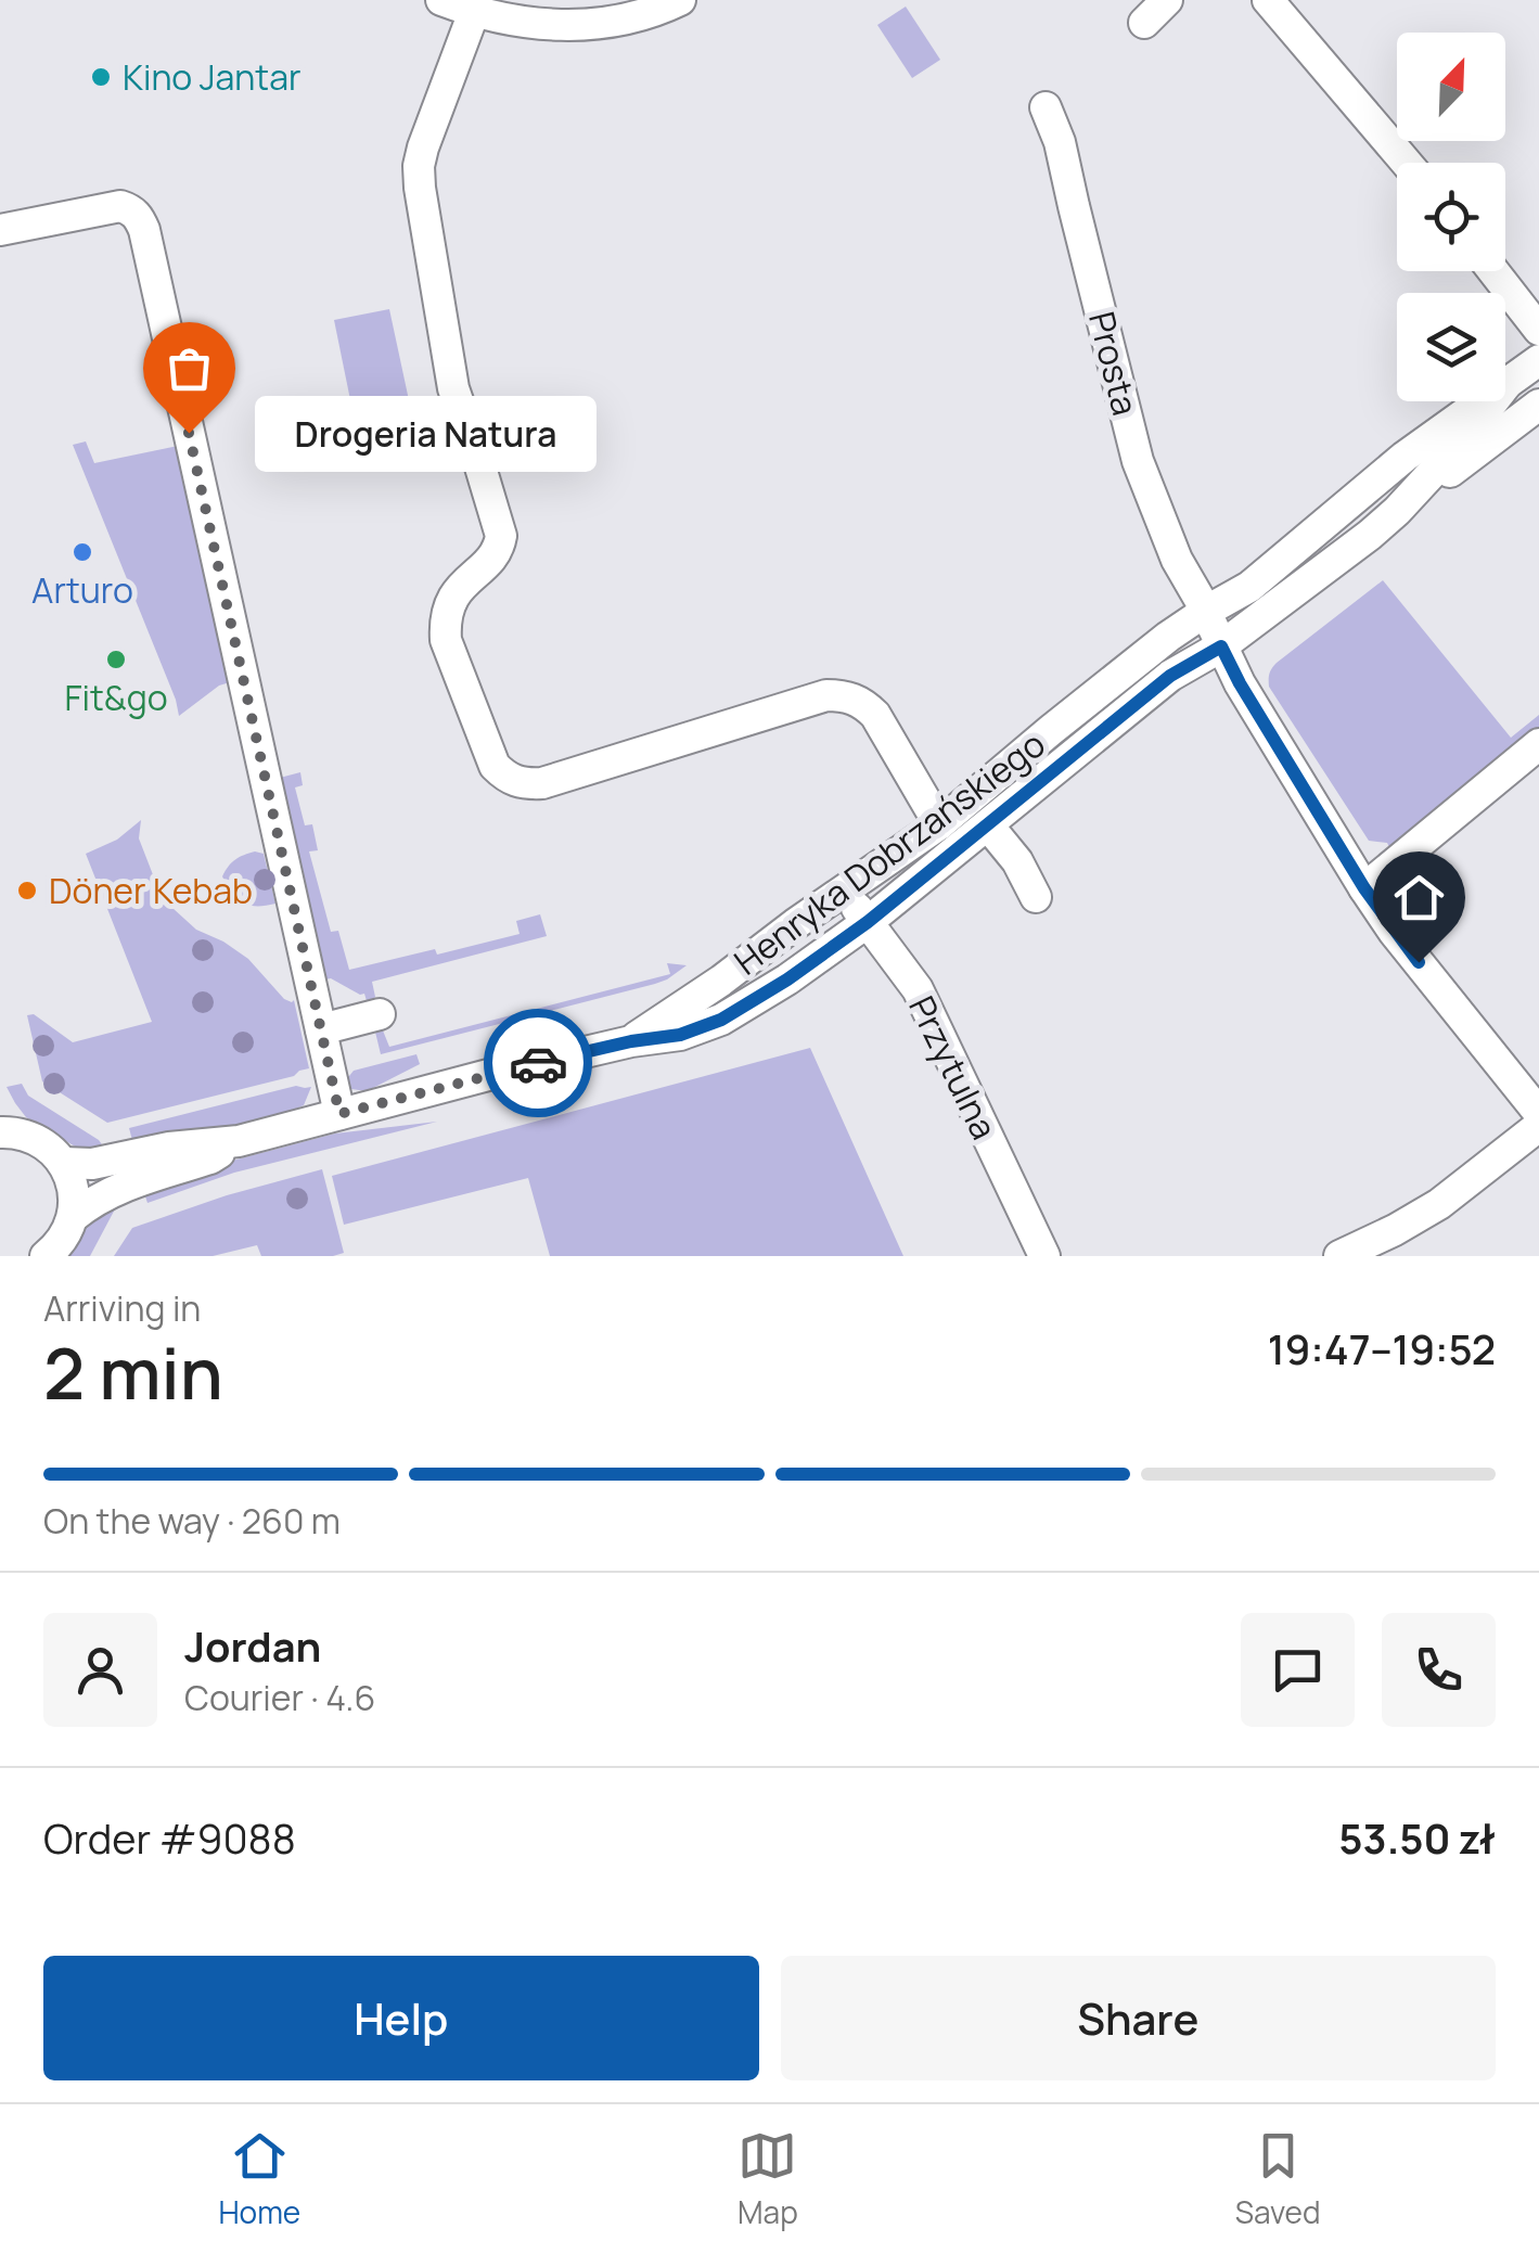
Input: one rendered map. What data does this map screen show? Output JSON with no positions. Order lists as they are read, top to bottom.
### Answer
{
  "streets": {
    "street": ["Prosta", "Henryka Dobrzańskiego", "Przytulna"]
  },
  "crossings": [
    ["Prosta", "Henryka Dobrzańskiego"],
    ["Henryka Dobrzańskiego", "Przytulna"]
  ],
  "places": [
    "Kino Jantar",
    "Drogeria Natura",
    "Arturo",
    "Fit&go",
    "Döner Kebab"
  ],
  "north": "top right",
  "page": {
    "bubble": "Drogeria Natura",
    "heading": ["2 min", "Arriving in", "19:47–19:52"],
    "panel": [
      "Jordan",
      "Courier · 4.6",
      "Order #9088",
      "53.50 zł"
    ],
    "bar": "On the way · 260 m",
    "buttons": ["Help", "Share"],
    "tabs": ["Home", "Map", "Saved"]
  }
}
